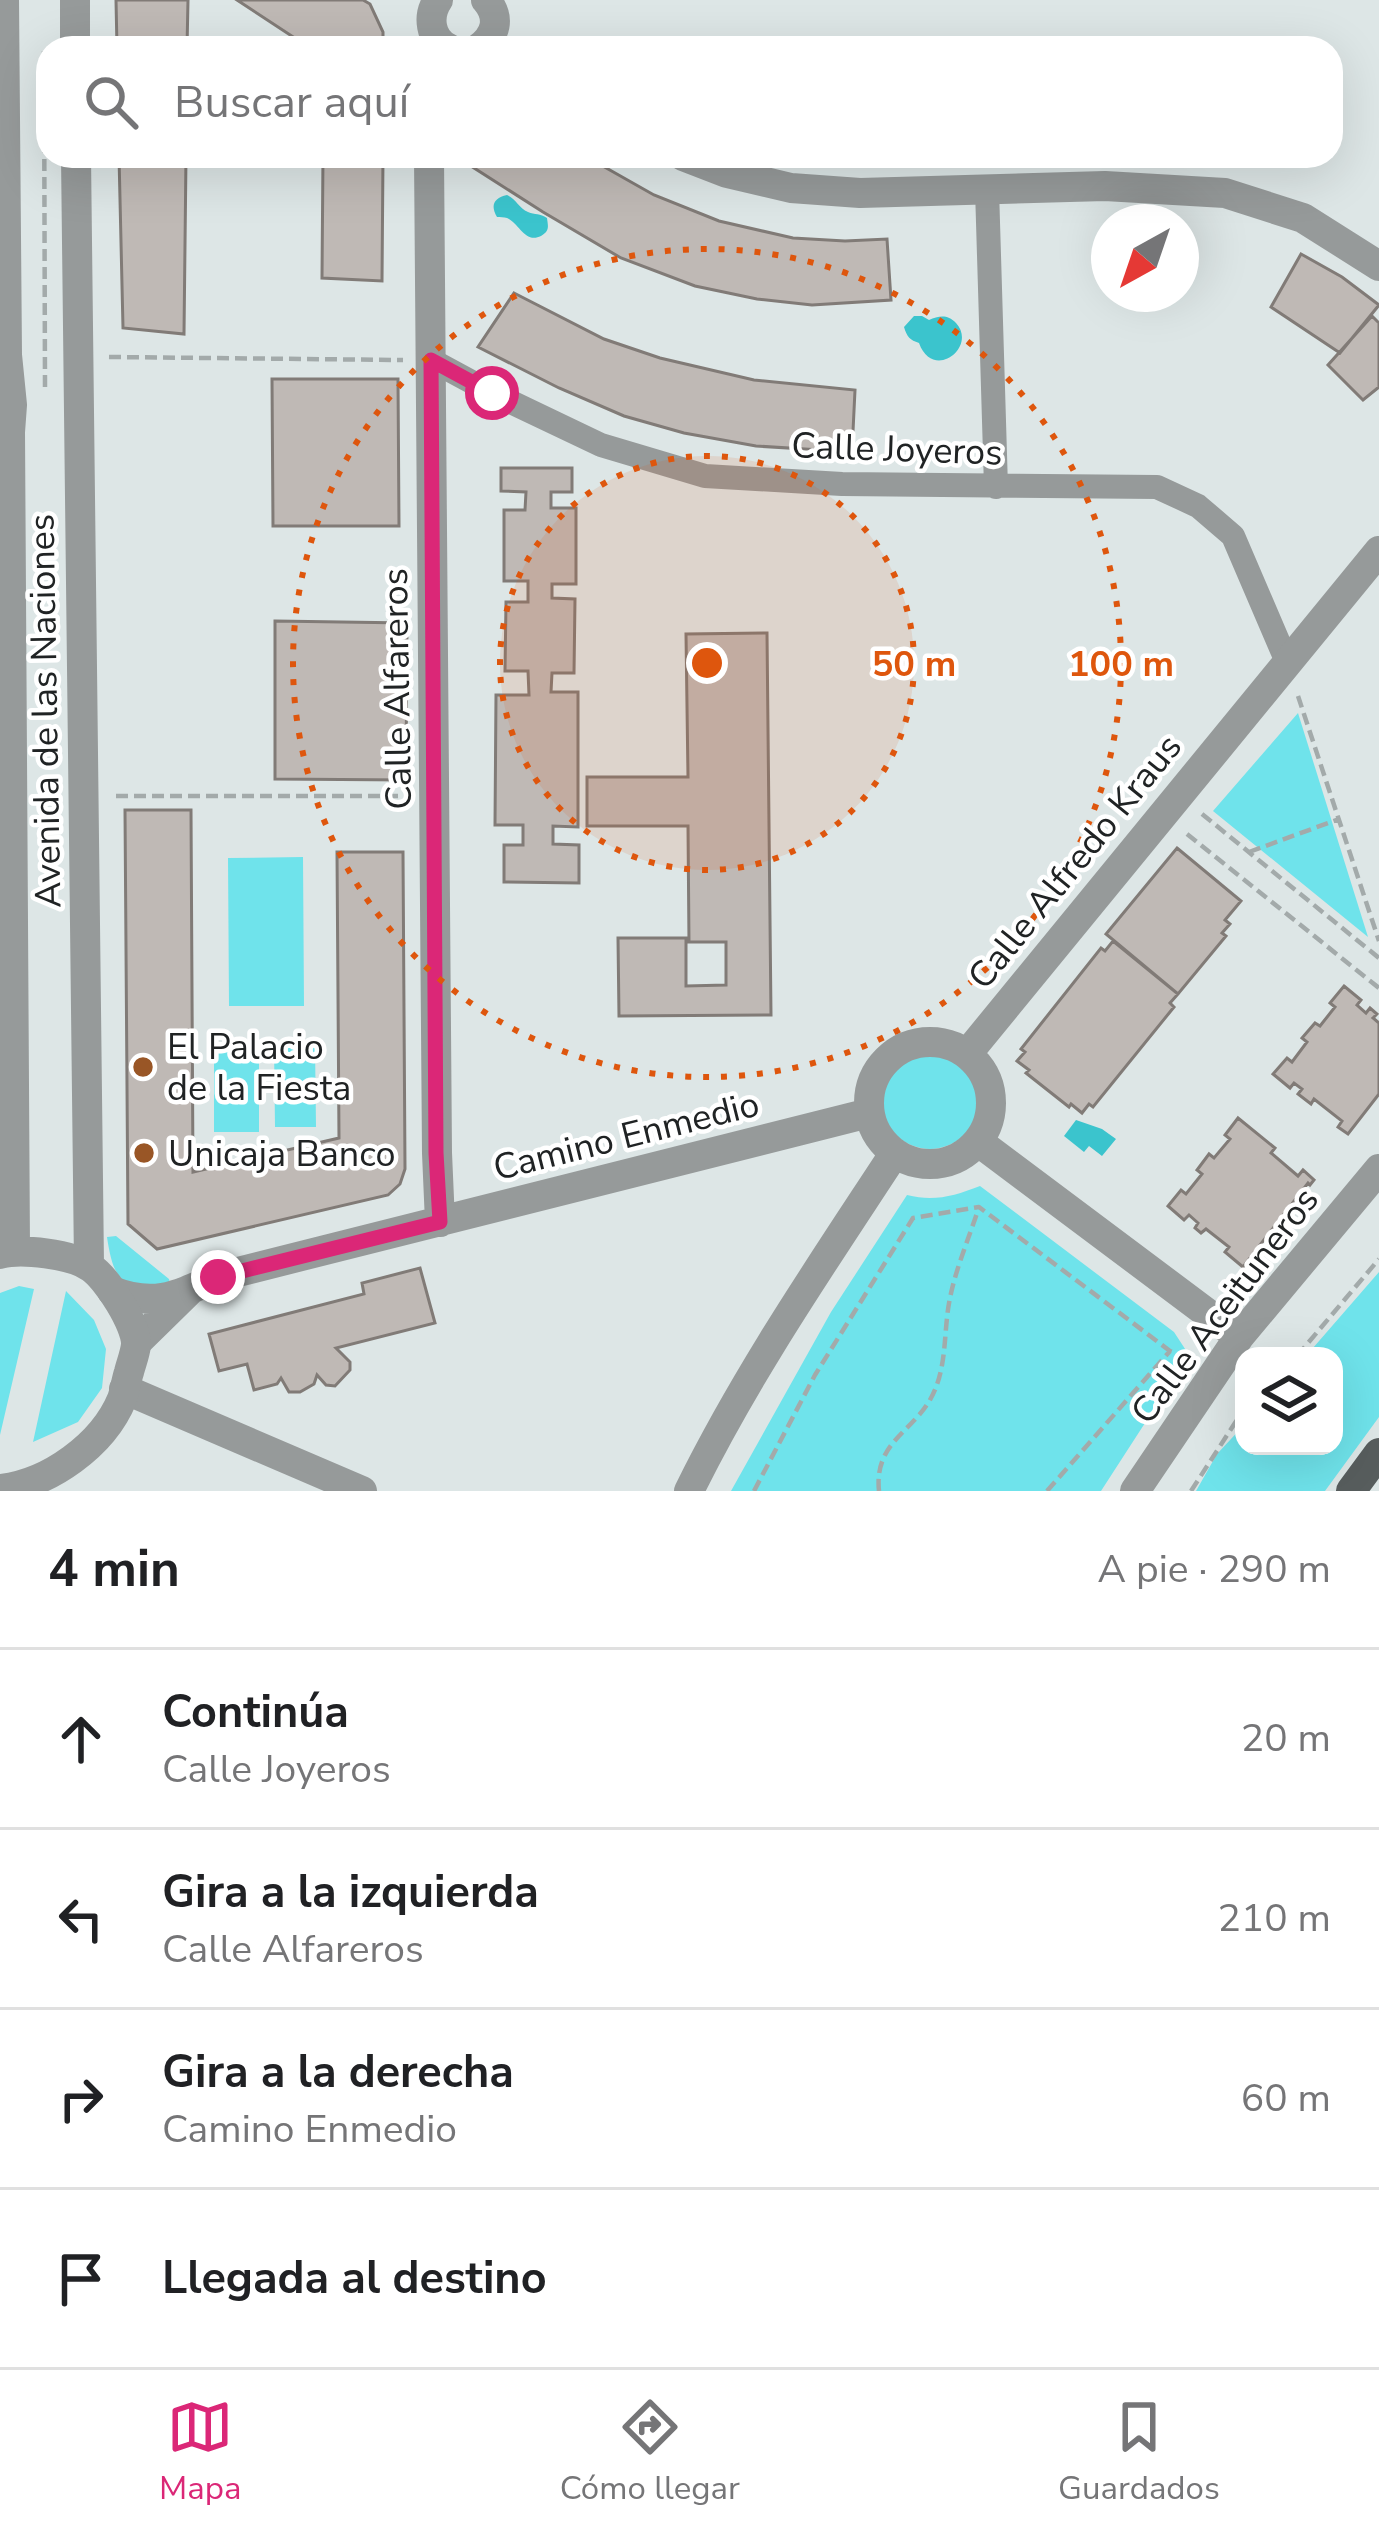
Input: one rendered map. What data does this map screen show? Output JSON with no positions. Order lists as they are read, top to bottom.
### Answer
{
  "streets": {
    "street": [
      "Calle Joyeros",
      "Calle Alfareros",
      "Avenida de las Naciones",
      "Calle Alfredo Kraus",
      "Camino Enmedio",
      "Calle Aceituneros"
    ]
  },
  "crossings": [
    ["Calle Joyeros", "Calle Alfareros"],
    ["Calle Joyeros", "Calle Alfredo Kraus"],
    ["Calle Alfareros", "Camino Enmedio"],
    ["Calle Alfredo Kraus", "Camino Enmedio"]
  ],
  "places": ["El Palacio de la Fiesta", "Unicaja Banco"],
  "north": "bottom left",
  "page": {
    "search": "Buscar aquí",
    "heading": ["4 min", "A pie · 290 m"],
    "list": [
      ["Continúa", "Calle Joyeros", "20 m"],
      ["Gira a la izquierda", "Calle Alfareros", "210 m"],
      ["Gira a la derecha", "Camino Enmedio", "60 m"],
      "Llegada al destino"
    ],
    "nav": ["Mapa", "Cómo llegar", "Guardados"]
  },
  "rings": ["50 m", "100 m"]
}
